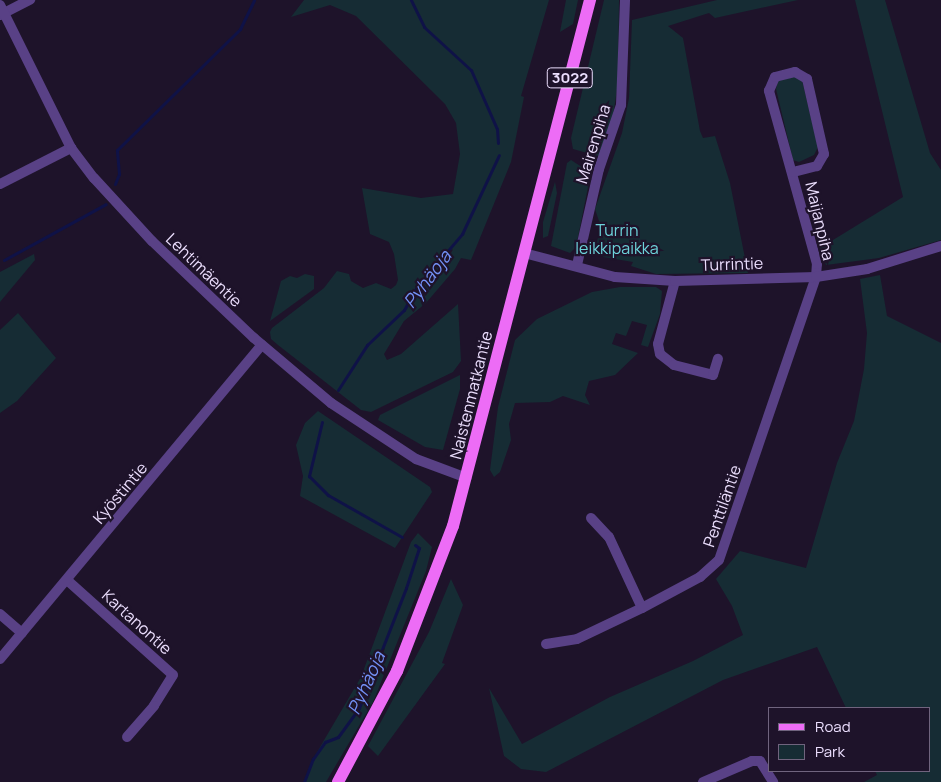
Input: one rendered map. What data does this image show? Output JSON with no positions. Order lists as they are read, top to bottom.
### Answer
{
  "streets": {
    "main road": ["3022", "Naistenmatkantie"],
    "street": [
      "Mairenpiha",
      "Maijanpiha",
      "Turrintie",
      "Lehtimäentie",
      "Kyöstintie",
      "Penttiläntie",
      "Kartanontie"
    ]
  },
  "crossings": [
    ["Mairenpiha", "Turrintie"],
    ["Maijanpiha", "Turrintie"],
    ["Maijanpiha", "Penttiläntie"],
    ["Turrintie", "Naistenmatkantie"],
    ["Turrintie", "Penttiläntie"],
    ["Lehtimäentie", "Naistenmatkantie"],
    ["Lehtimäentie", "Kyöstintie"],
    ["Kyöstintie", "Kartanontie"]
  ],
  "water": ["Pyhäoja"],
  "parks": ["Turrin leikkipaikka"],
  "legend": ["Road", "Park"]
}
